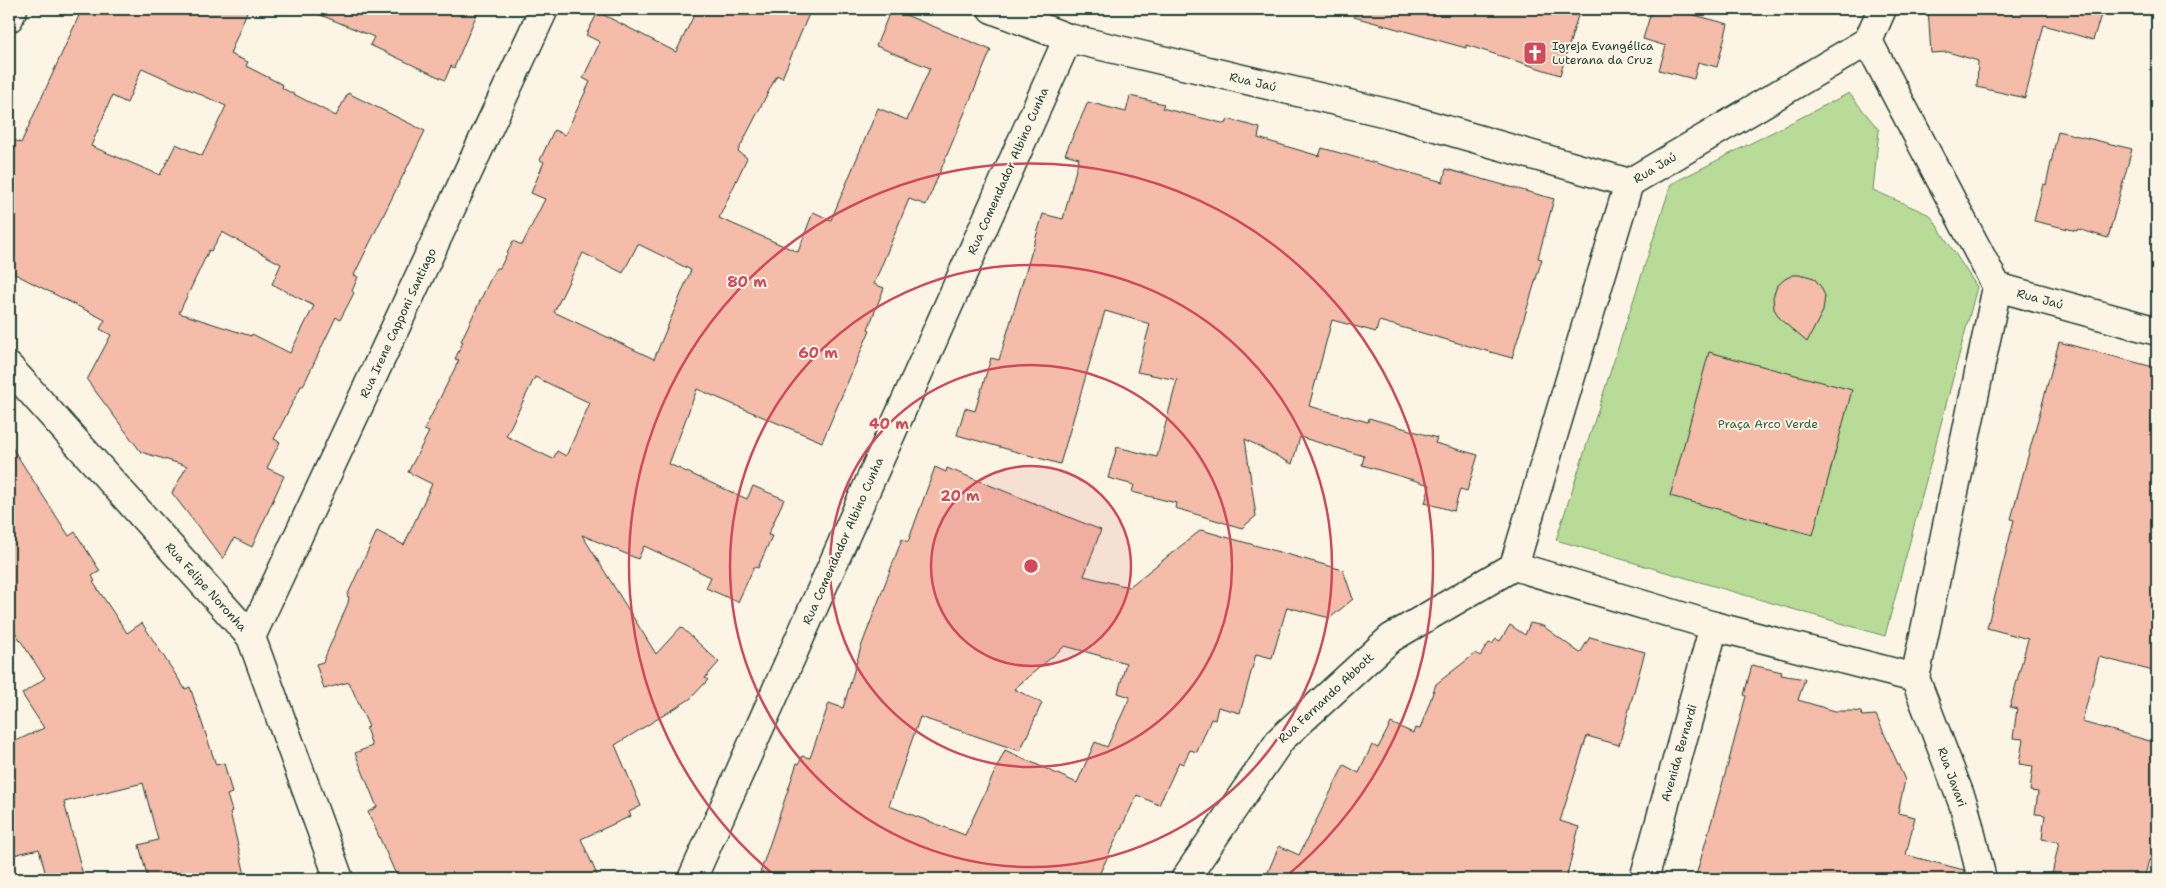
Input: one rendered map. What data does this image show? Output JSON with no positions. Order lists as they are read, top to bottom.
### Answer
{
  "streets": {
    "street": [
      "Rua Jaú",
      "Rua Comendador Albino Cunha",
      "Rua Irene Capponi Santiago",
      "Rua Felipe Noronha",
      "Rua Fernando Abbott",
      "Avenida Bernardi",
      "Rua Javari"
    ]
  },
  "crossings": [
    ["Rua Jaú", "Rua Comendador Albino Cunha"],
    ["Rua Irene Capponi Santiago", "Rua Felipe Noronha"]
  ],
  "parks": ["Praça Arco Verde"],
  "places": {
    "church": ["Igreja Evangélica Luterana da Cruz"]
  },
  "rings": [
    "80 m",
    "60 m",
    "40 m",
    "20 m"
  ]
}
